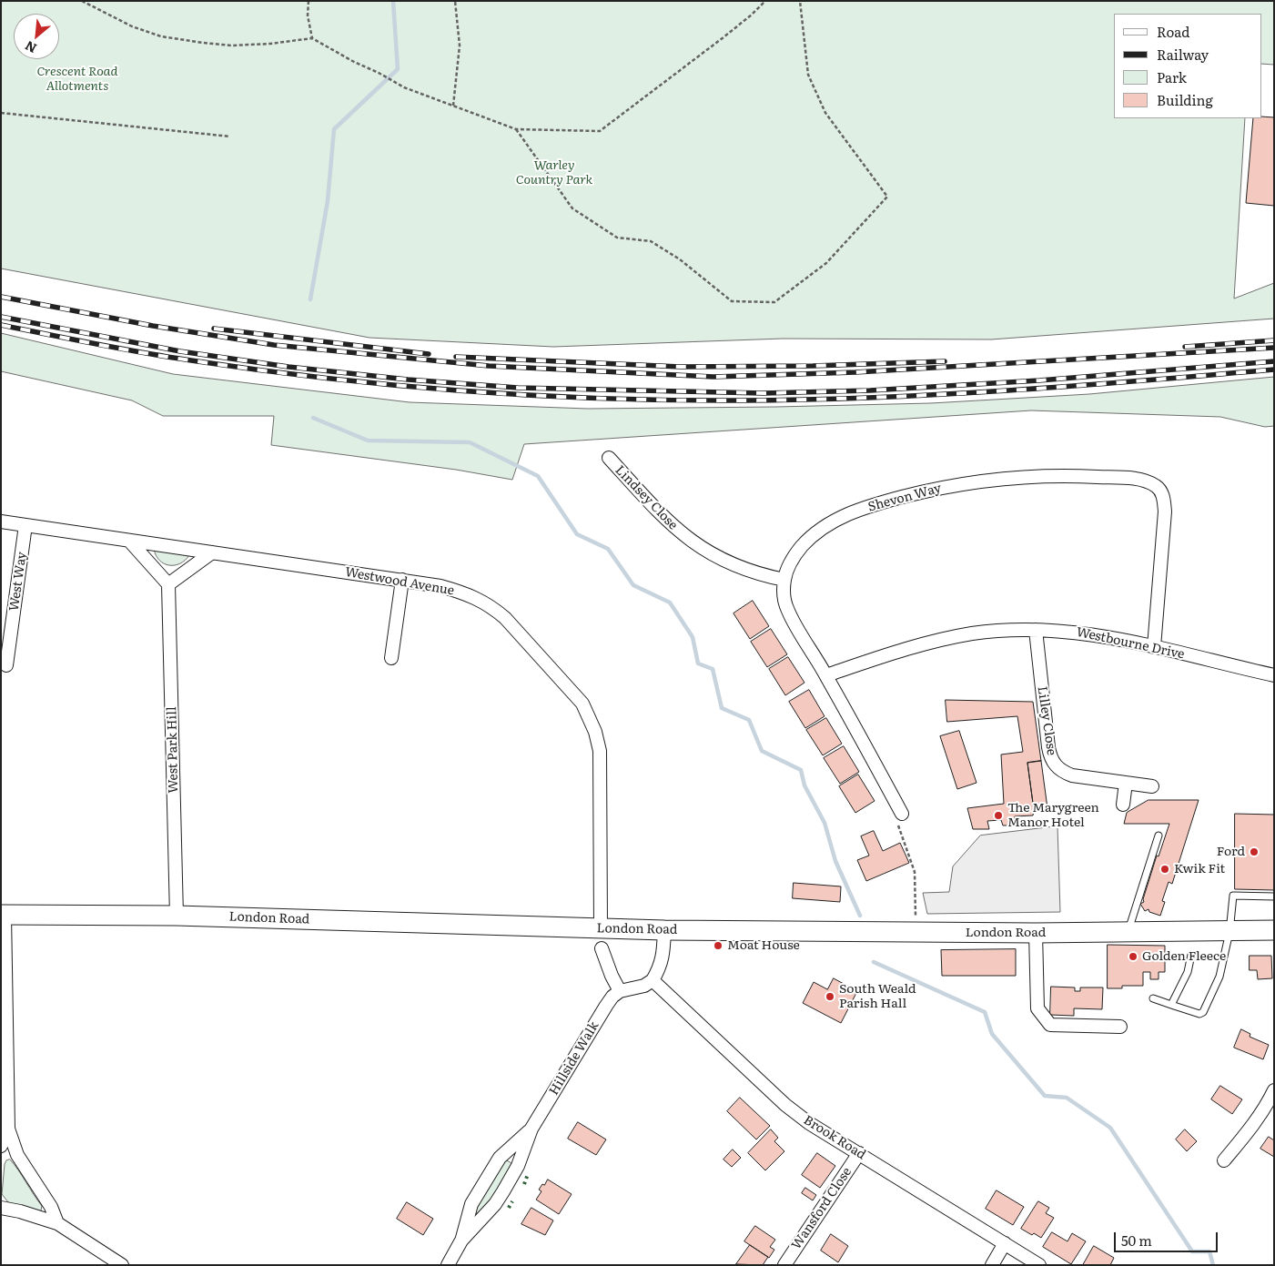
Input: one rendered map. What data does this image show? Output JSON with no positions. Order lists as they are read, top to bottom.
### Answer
{
  "streets": {
    "main road": ["London Road"],
    "street": [
      "Lindsey Close",
      "Shevon Way",
      "West Way",
      "Westwood Avenue",
      "Westbourne Drive",
      "Lilley Close",
      "West Park Hill",
      "Hillside Walk",
      "Brook Road",
      "Wansford Close"
    ]
  },
  "crossings": [
    ["Lindsey Close", "Shevon Way"],
    ["Shevon Way", "Westbourne Drive"],
    ["West Way", "Westwood Avenue"],
    ["Westwood Avenue", "London Road"],
    ["Westbourne Drive", "Lilley Close"],
    ["West Park Hill", "London Road"],
    ["Brook Road", "Wansford Close"]
  ],
  "parks": ["Crescent Road Allotments", "Warley Country Park"],
  "places": [
    "The Marygreen Manor Hotel",
    "Ford",
    "Kwik Fit",
    "Moat House",
    "Golden Fleece",
    "South Weald Parish Hall"
  ],
  "legend": [
    "Road",
    "Railway",
    "Park",
    "Building"
  ],
  "scale_bar": "50 m",
  "north": "bottom left"
}
